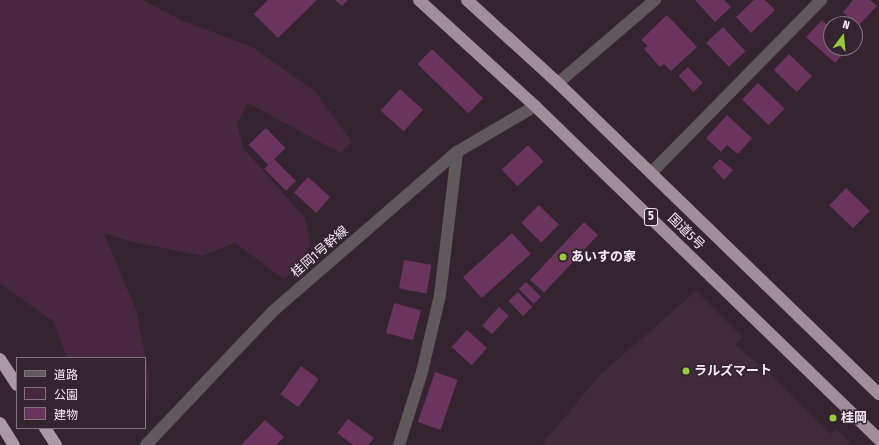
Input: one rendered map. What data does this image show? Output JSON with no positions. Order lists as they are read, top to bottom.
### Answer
{
  "streets": {
    "highway": ["5", "国道5号"],
    "street": ["桂岡1号幹線"]
  },
  "crossings": [
    ["国道5号", "桂岡1号幹線"]
  ],
  "places": ["あいすの家", "ラルズマート", "桂岡"],
  "legend": ["道路", "公園", "建物"],
  "north": "top"
}
